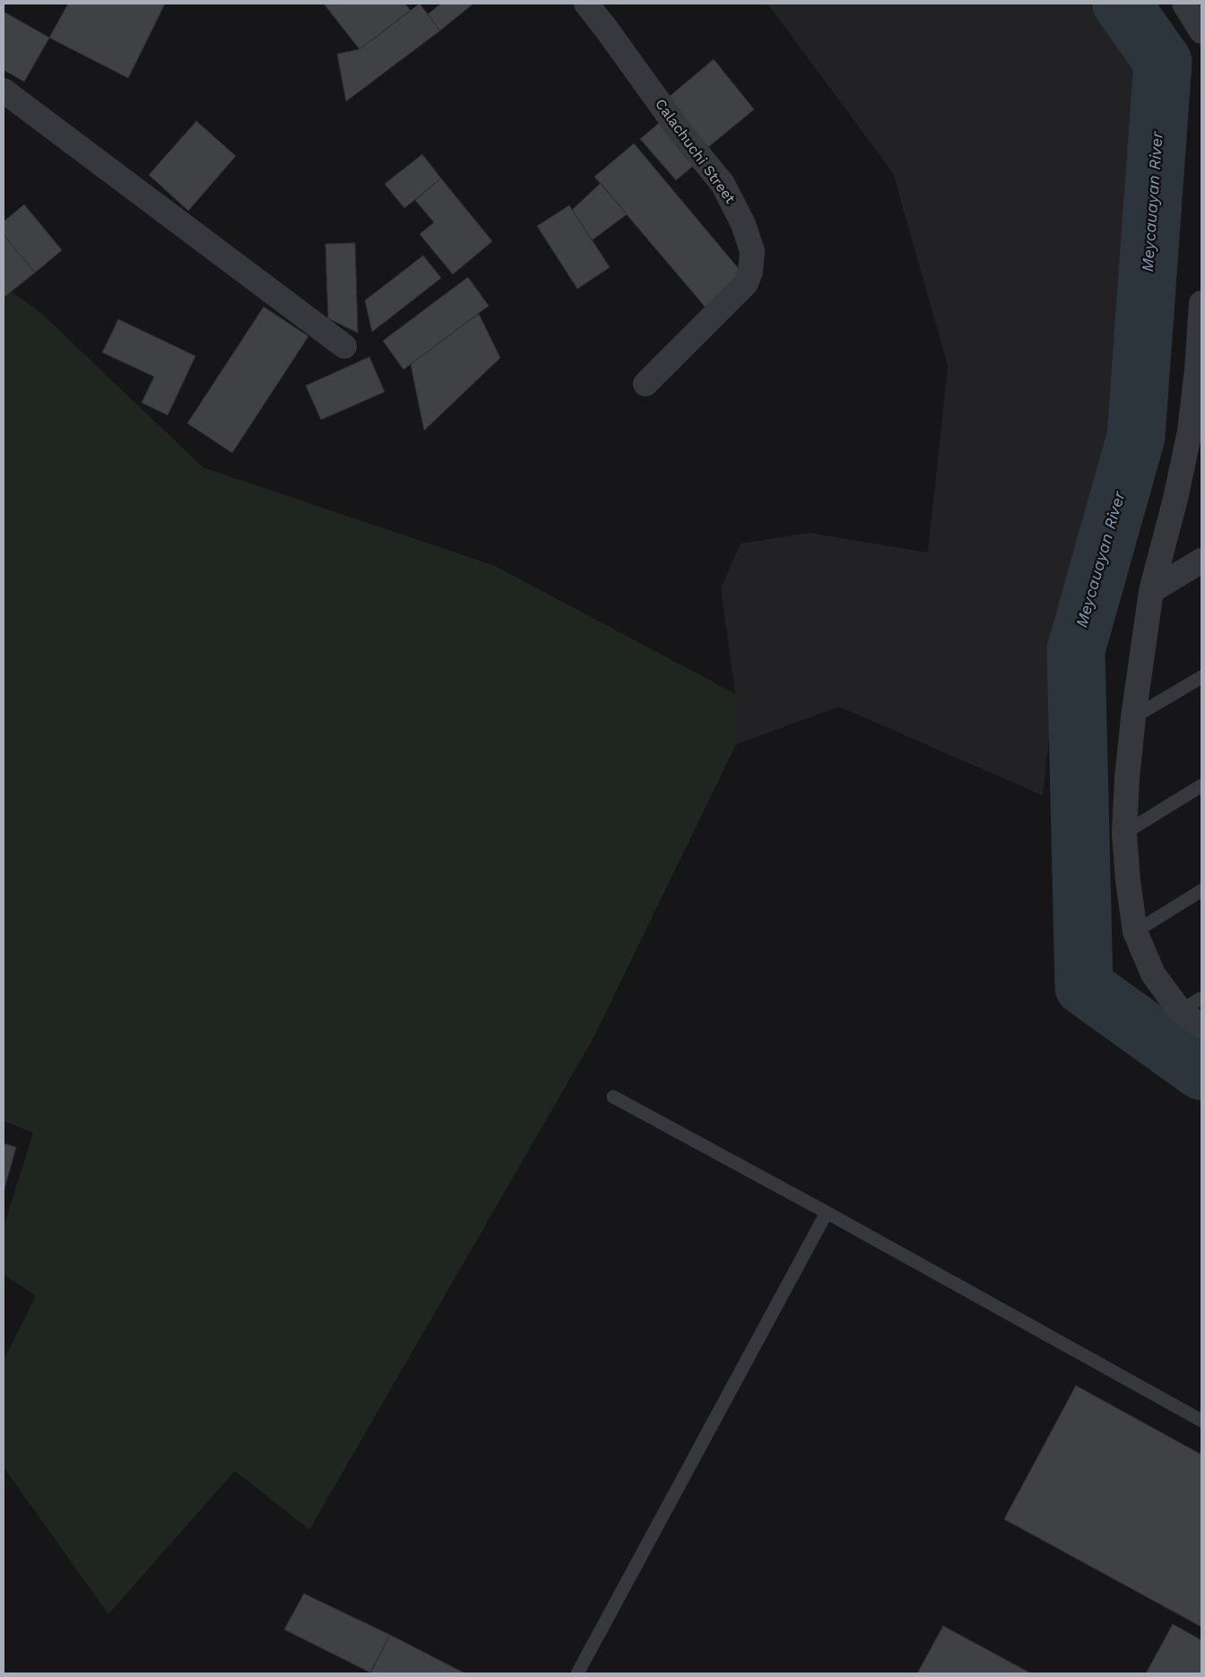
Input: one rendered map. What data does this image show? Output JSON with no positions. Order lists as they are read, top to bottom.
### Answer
{
  "streets": {
    "street": ["Calachuchi Street"]
  },
  "water": ["Meycauayan River"]
}
